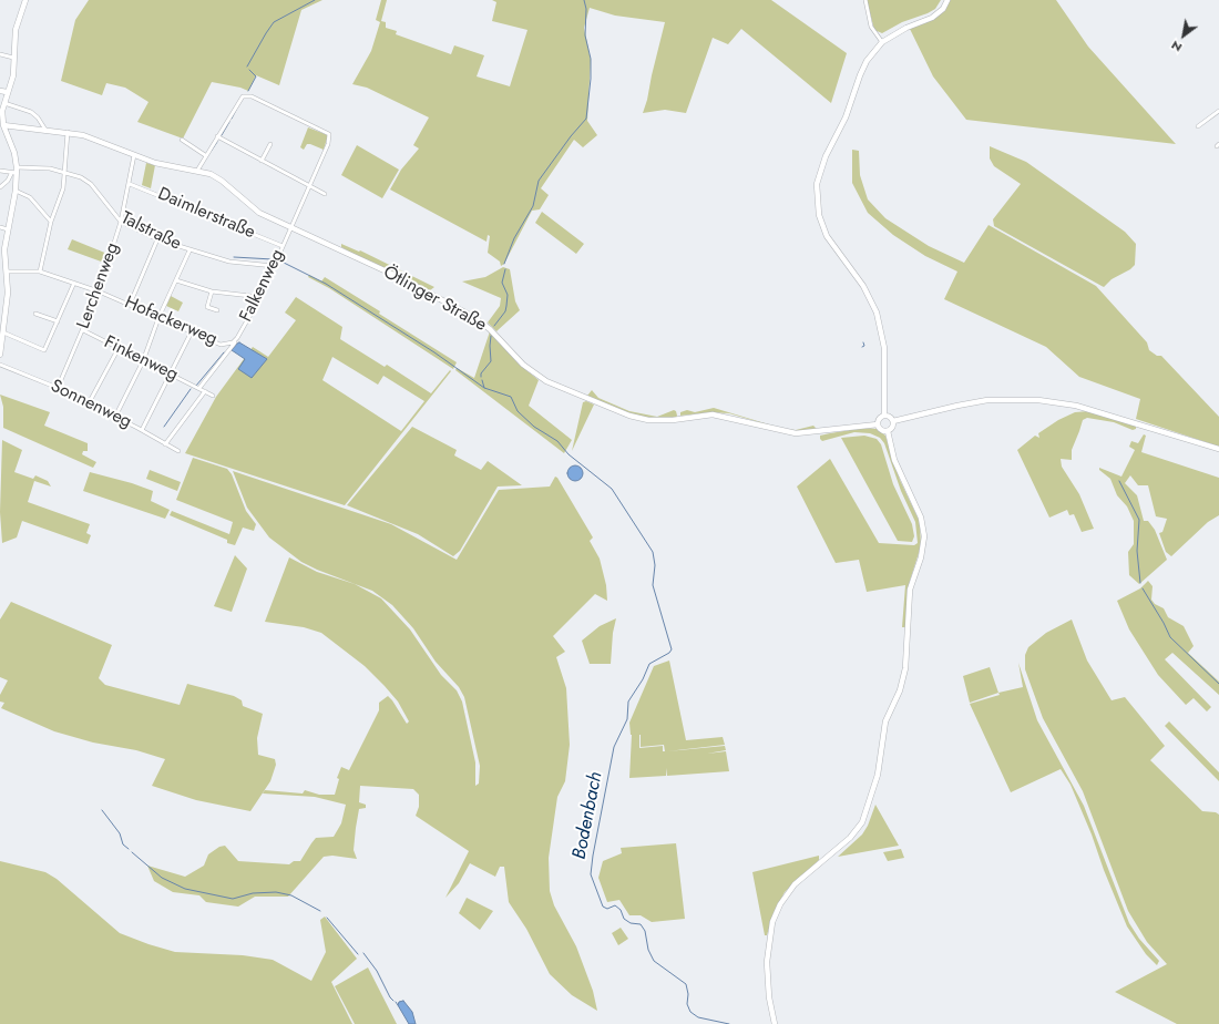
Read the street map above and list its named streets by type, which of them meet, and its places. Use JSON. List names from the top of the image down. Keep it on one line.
{"streets":{"main road":["Ötlinger Straße"],"street":["Daimlerstraße","Talstraße","Lerchenweg","Falkenweg","Hofackerweg","Finkenweg","Sonnenweg"]},"crossings":[["Daimlerstraße","Lerchenweg"],["Daimlerstraße","Falkenweg"],["Talstraße","Lerchenweg"],["Talstraße","Falkenweg"],["Lerchenweg","Ötlinger Straße"],["Lerchenweg","Hofackerweg"],["Lerchenweg","Finkenweg"],["Lerchenweg","Sonnenweg"],["Falkenweg","Ötlinger Straße"],["Falkenweg","Hofackerweg"]],"water":["Bodenbach"],"north":"bottom left"}
